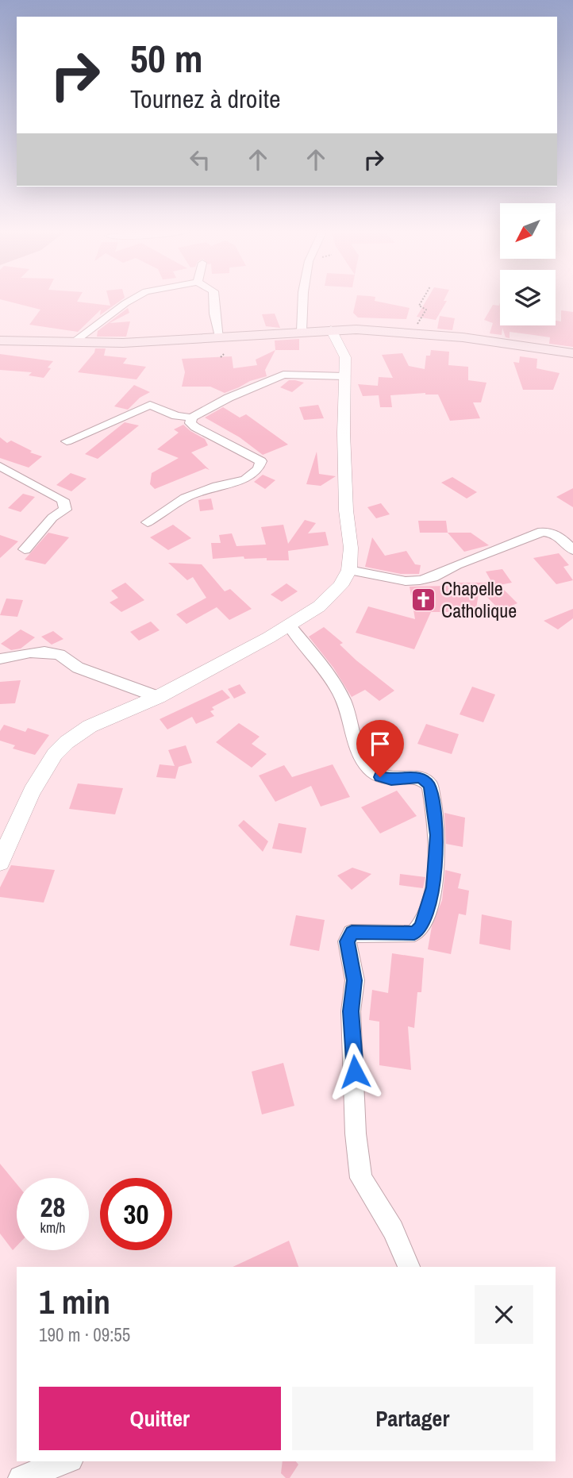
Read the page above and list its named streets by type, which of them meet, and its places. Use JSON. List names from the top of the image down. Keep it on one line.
{"places":{"church":["Chapelle Catholique"]},"north":"bottom left","page":{"turn":["50 m","Tournez à droite"],"speed":"28 km/h","limit":"30","heading":["1 min","190 m · 09:55"],"buttons":["Quitter","Partager"]}}
